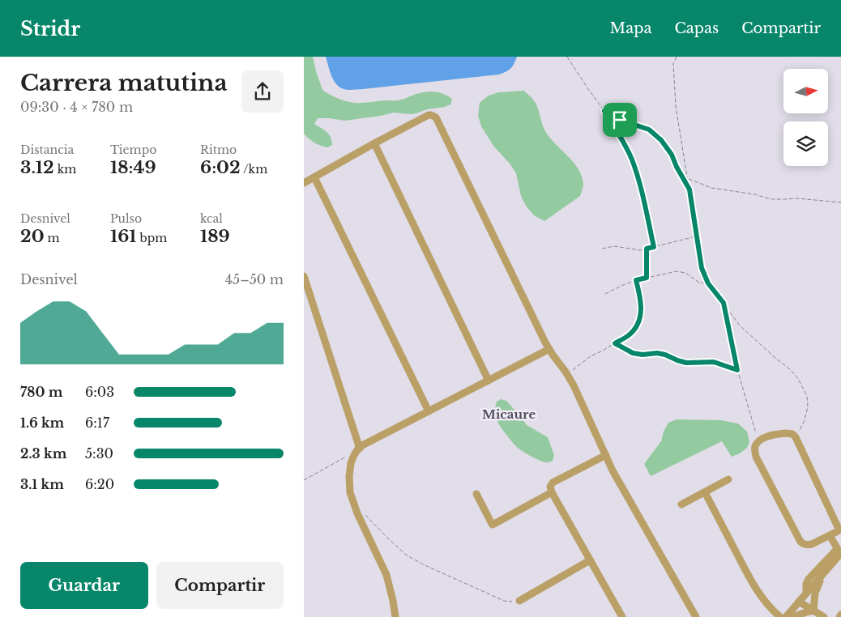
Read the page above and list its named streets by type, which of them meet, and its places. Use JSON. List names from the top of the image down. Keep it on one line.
{"districts":["Micaure"],"north":"right","page":{"header":"Stridr","nav":["Mapa","Capas","Compartir"],"heading":["Carrera matutina","09:30 · 4 × 780 m"],"stats":[["Distancia","3.12 km"],["Tiempo","18:49"],["Ritmo","6:02 /km"],["Desnivel","20 m"],["Pulso","161 bpm"],["kcal","189"]],"chart":["Desnivel","45–50 m"],"list":[{"name":"780 m","note":"6:03"},{"name":"1.6 km","note":"6:17"},{"name":"2.3 km","note":"5:30"},{"name":"3.1 km","note":"6:20"}],"buttons":["Guardar","Compartir"]}}
